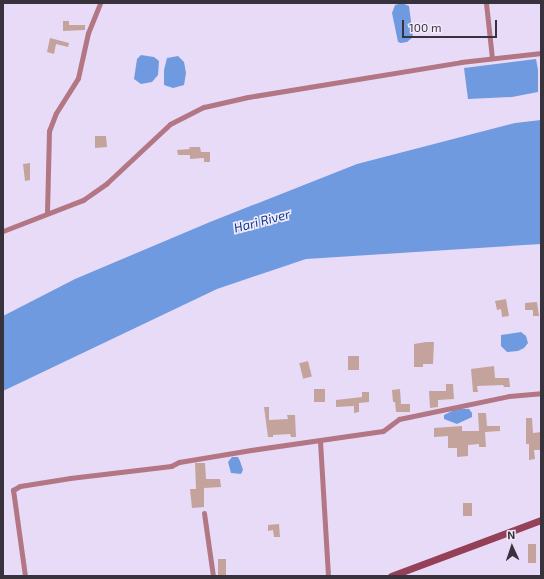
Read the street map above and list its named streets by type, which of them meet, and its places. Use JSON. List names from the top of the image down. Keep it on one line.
{"water":["Hari River"],"scale_bar":"100 m","north":"top"}
